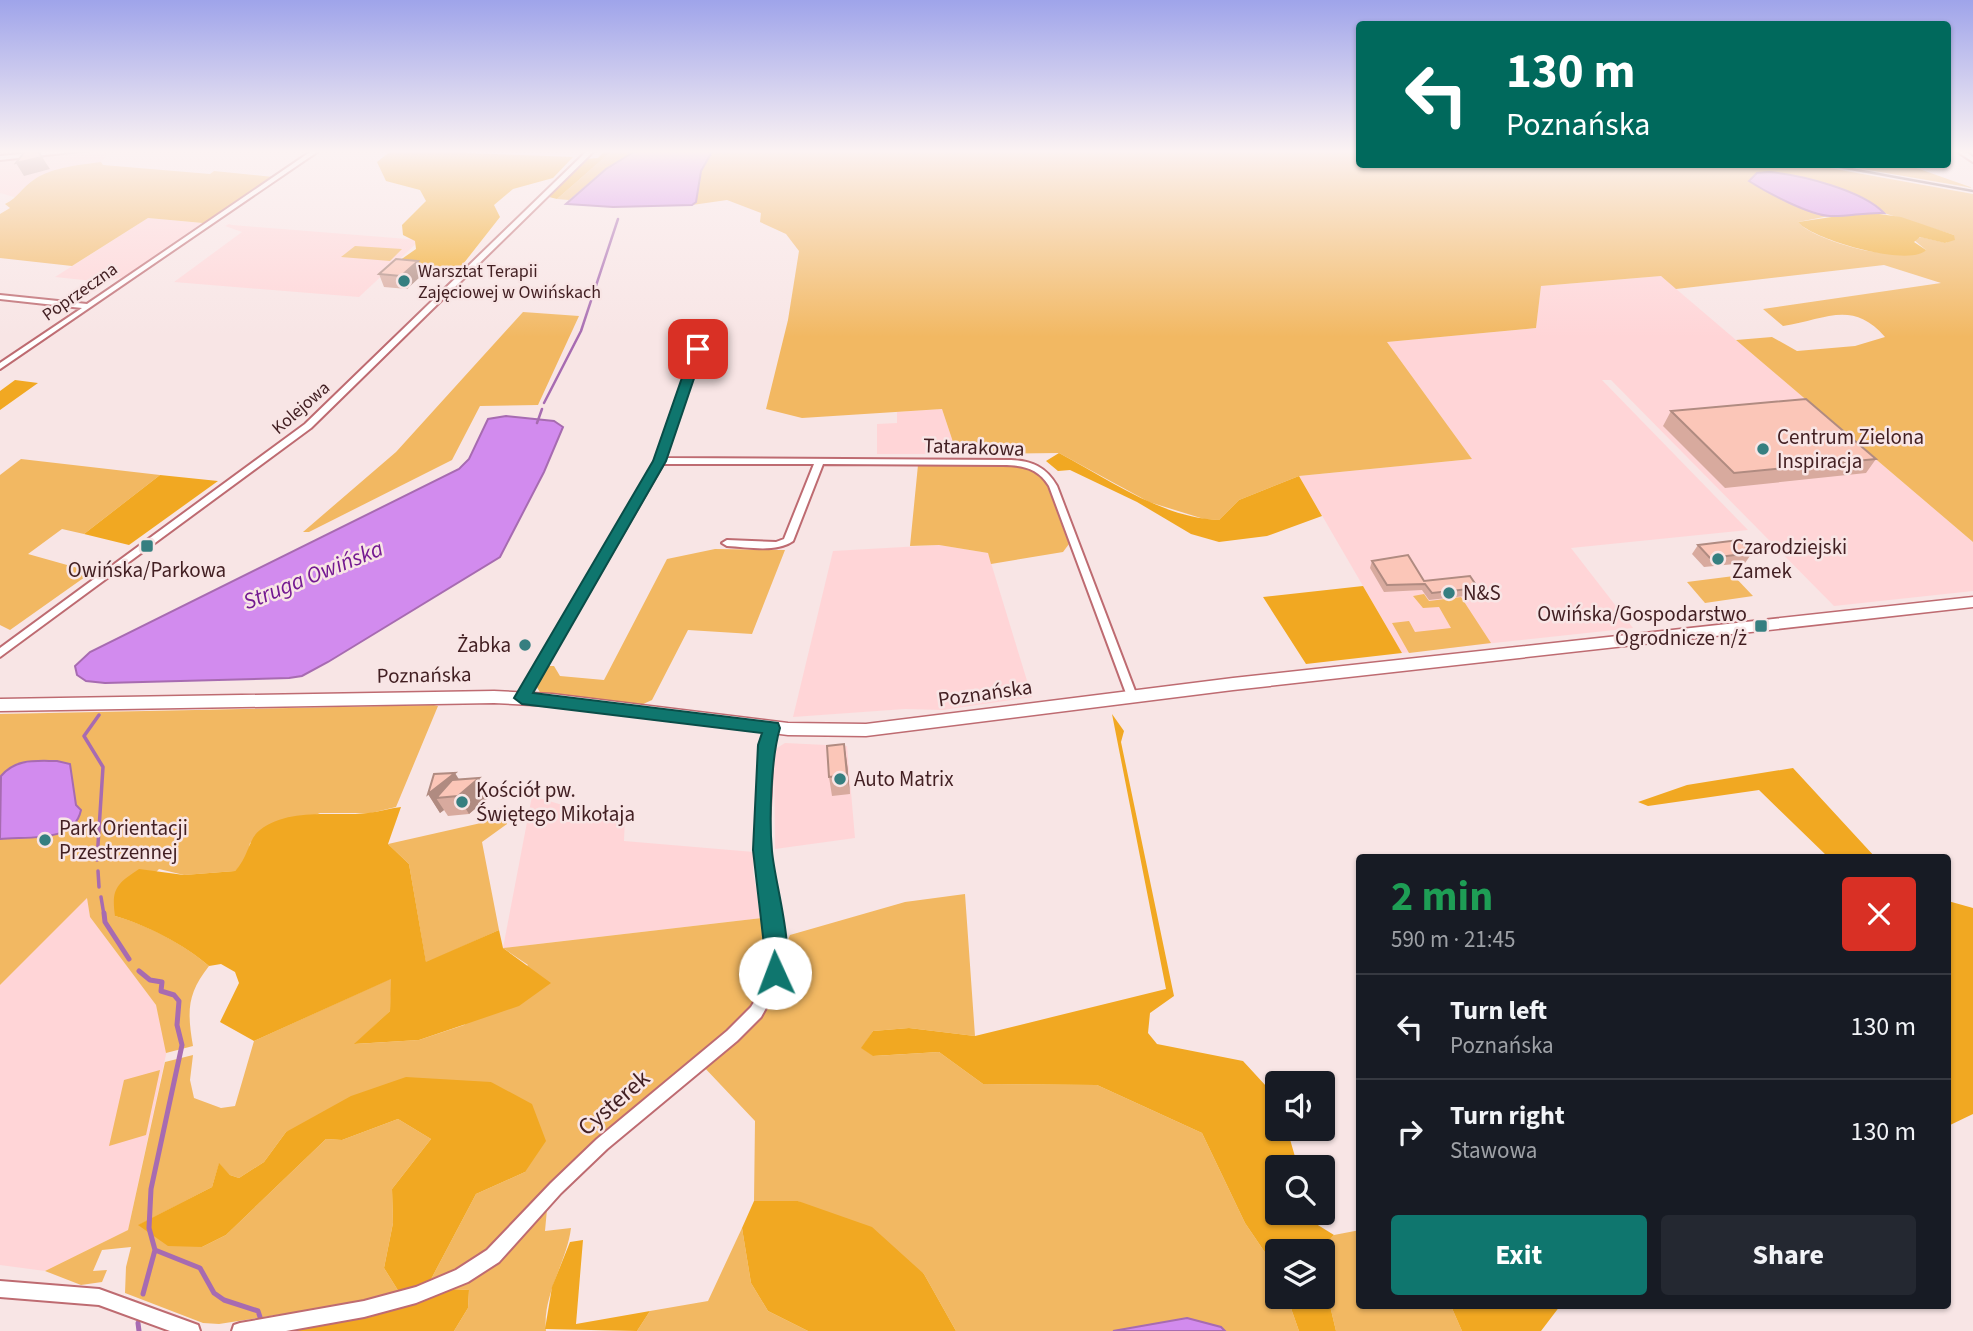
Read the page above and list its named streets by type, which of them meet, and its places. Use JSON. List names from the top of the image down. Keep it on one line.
{"streets":{"main road":["Poznańska"],"street":["Poprzeczna","Kolejowa","Tatarakowa","Cysterek"]},"crossings":[["Tatarakowa","Poznańska"],["Poznańska","Cysterek"]],"water":["Struga Owińska"],"places":{"other":["Warsztat Terapii Zajęciowej w Owińskach","Centrum Zielona Inspiracja","Czarodziejski Zamek","N&S","Żabka","Auto Matrix","Kościół pw. Świętego Mikołaja","Park Orientacji Przestrzennej"],"transit":["Owińska/Parkowa","Owińska/Gospodarstwo Ogrodnicze n/ż"]},"page":{"turn":["130 m","Poznańska"],"heading":["2 min","590 m · 21:45"],"list":[{"name":"Turn left","note":"Poznańska","value":"130 m"},{"name":"Turn right","note":"Stawowa","value":"130 m"}],"buttons":["Exit","Share"]}}
